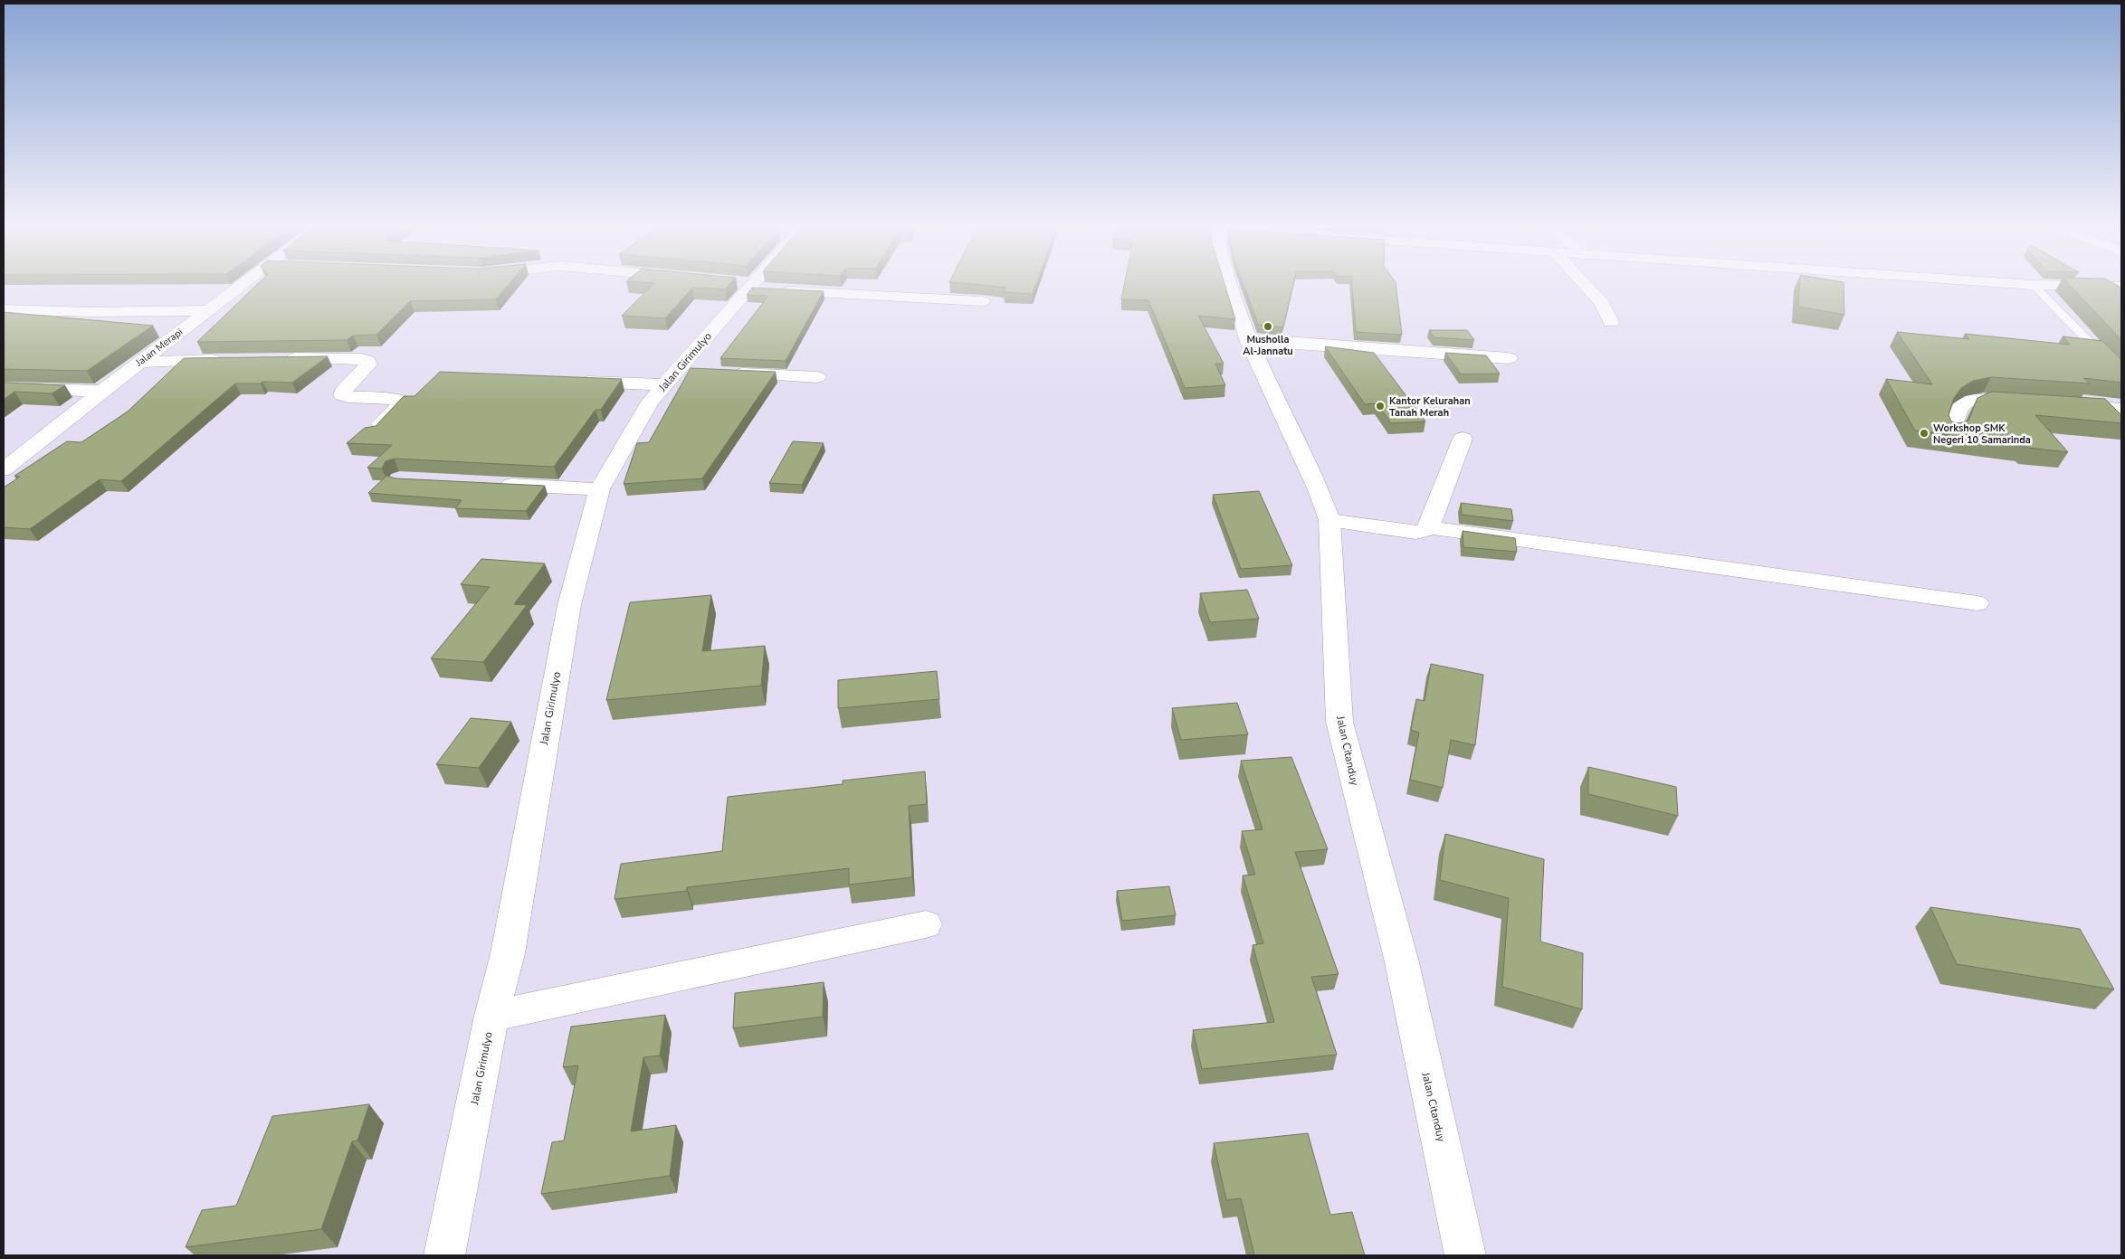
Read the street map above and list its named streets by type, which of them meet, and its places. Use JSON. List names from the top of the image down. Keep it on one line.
{"streets":{"main road":["Jalan Merapi","Jalan Girimulyo","Jalan Citanduy"]},"places":["Musholla Al-Jannatu","Kantor Kelurahan Tanah Merah","Workshop SMK Negeri 10 Samarinda"]}
